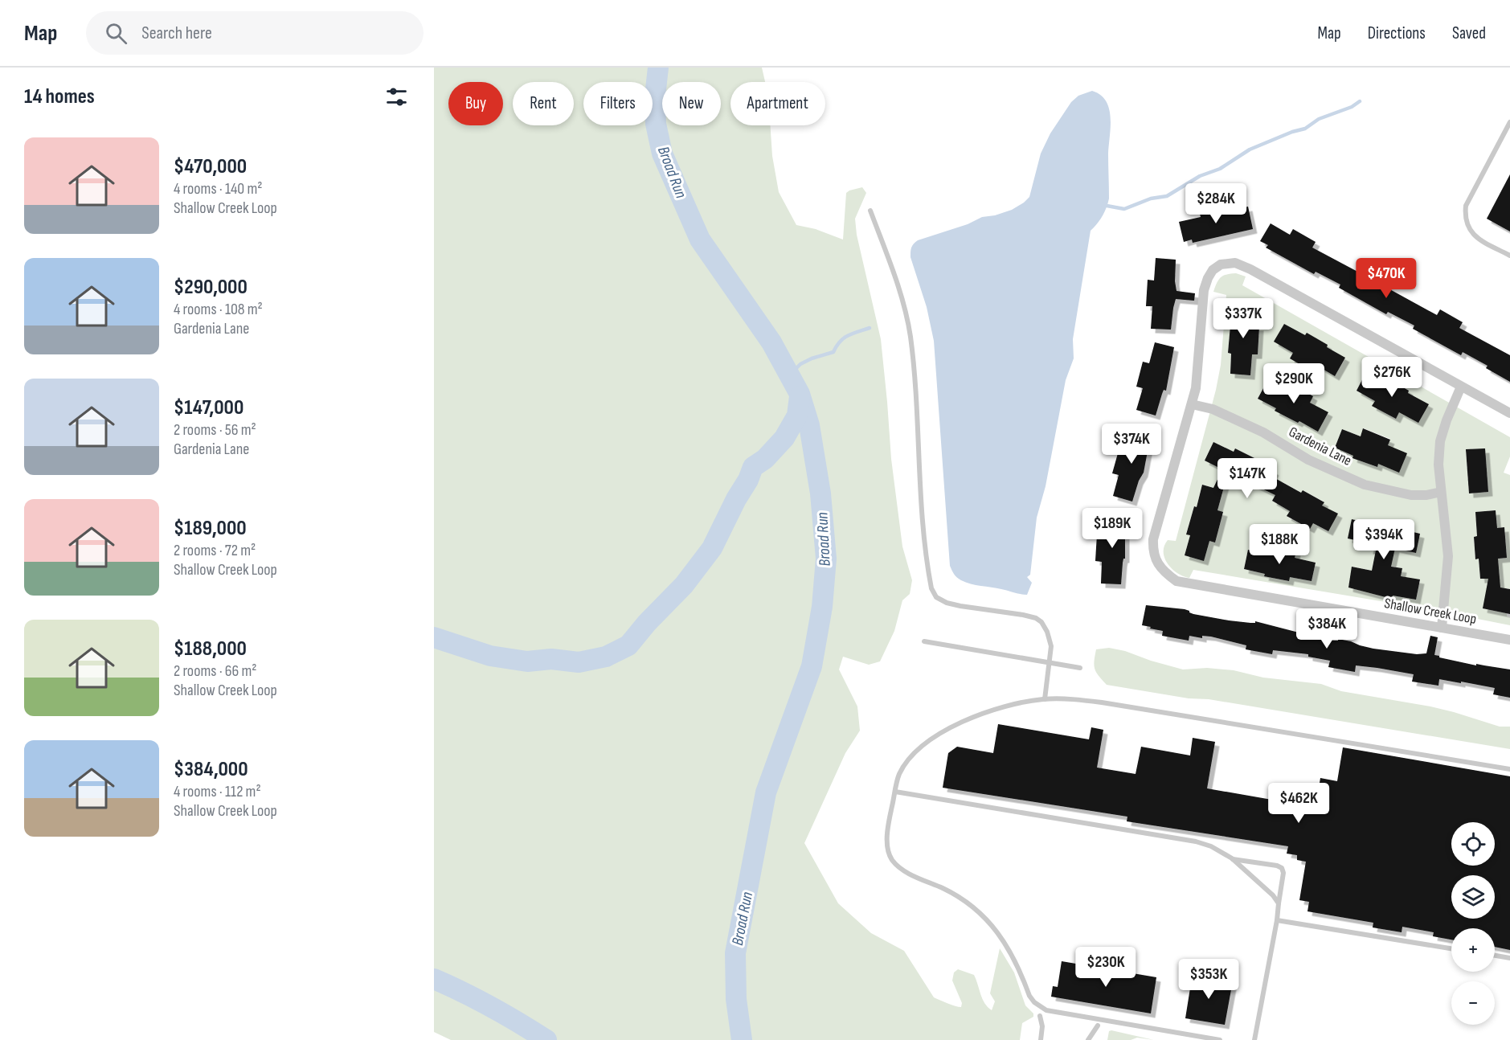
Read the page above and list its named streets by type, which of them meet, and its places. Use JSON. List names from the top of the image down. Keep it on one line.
{"streets":{"street":["Gardenia Lane","Shallow Creek Loop"]},"crossings":[["Gardenia Lane","Shallow Creek Loop"]],"water":["Broad Run"],"page":{"header":"Map","search":"Search here","nav":["Map","Directions","Saved"],"heading":"14 homes","chip":["Buy","Rent","Filters","New","Apartment"],"list":[{"name":"$470,000","note":"4 rooms · 140 m² · Shallow Creek Loop"},{"name":"$290,000","note":"4 rooms · 108 m² · Gardenia Lane"},{"name":"$147,000","note":"2 rooms · 56 m² · Gardenia Lane"},{"name":"$189,000","note":"2 rooms · 72 m² · Shallow Creek Loop"},{"name":"$188,000","note":"2 rooms · 66 m² · Shallow Creek Loop"},{"name":"$384,000","note":"4 rooms · 112 m² · Shallow Creek Loop"}],"price":["$284K","$470K","$337K","$276K","$290K","$374K","$147K","$189K","$394K","$188K","$384K","$462K","$230K","$353K"],"map_buttons":["+","−"]}}
